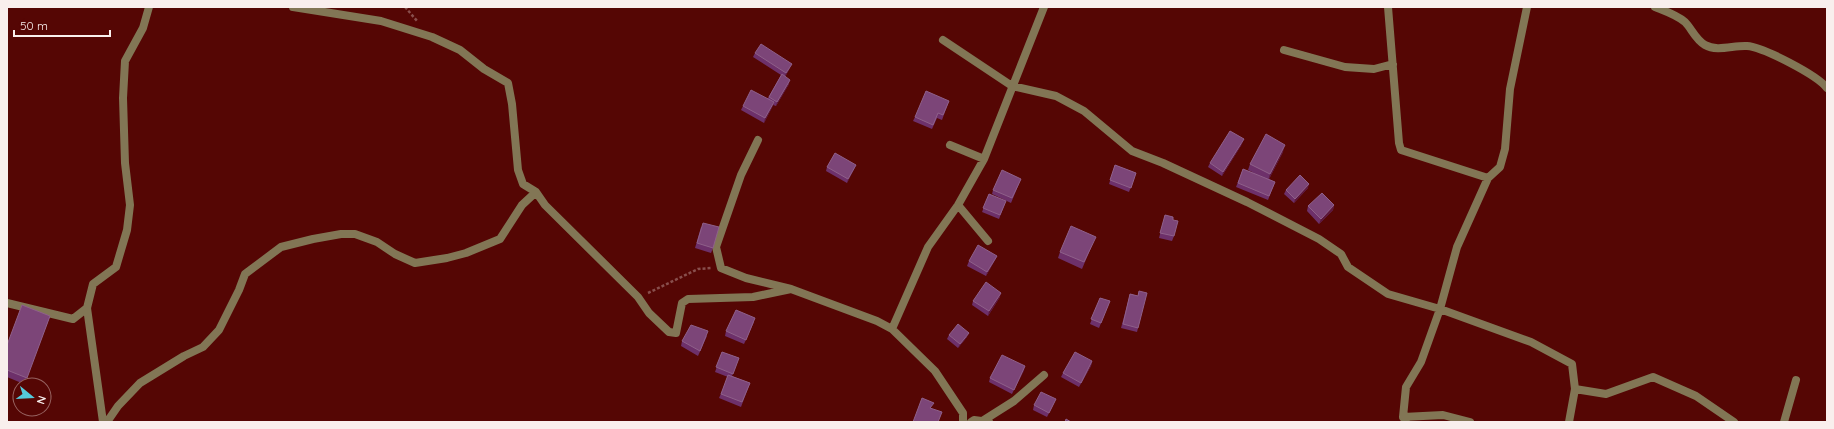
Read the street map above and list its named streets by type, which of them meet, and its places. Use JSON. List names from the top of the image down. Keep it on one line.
{"scale_bar":"50 m","north":"right"}
